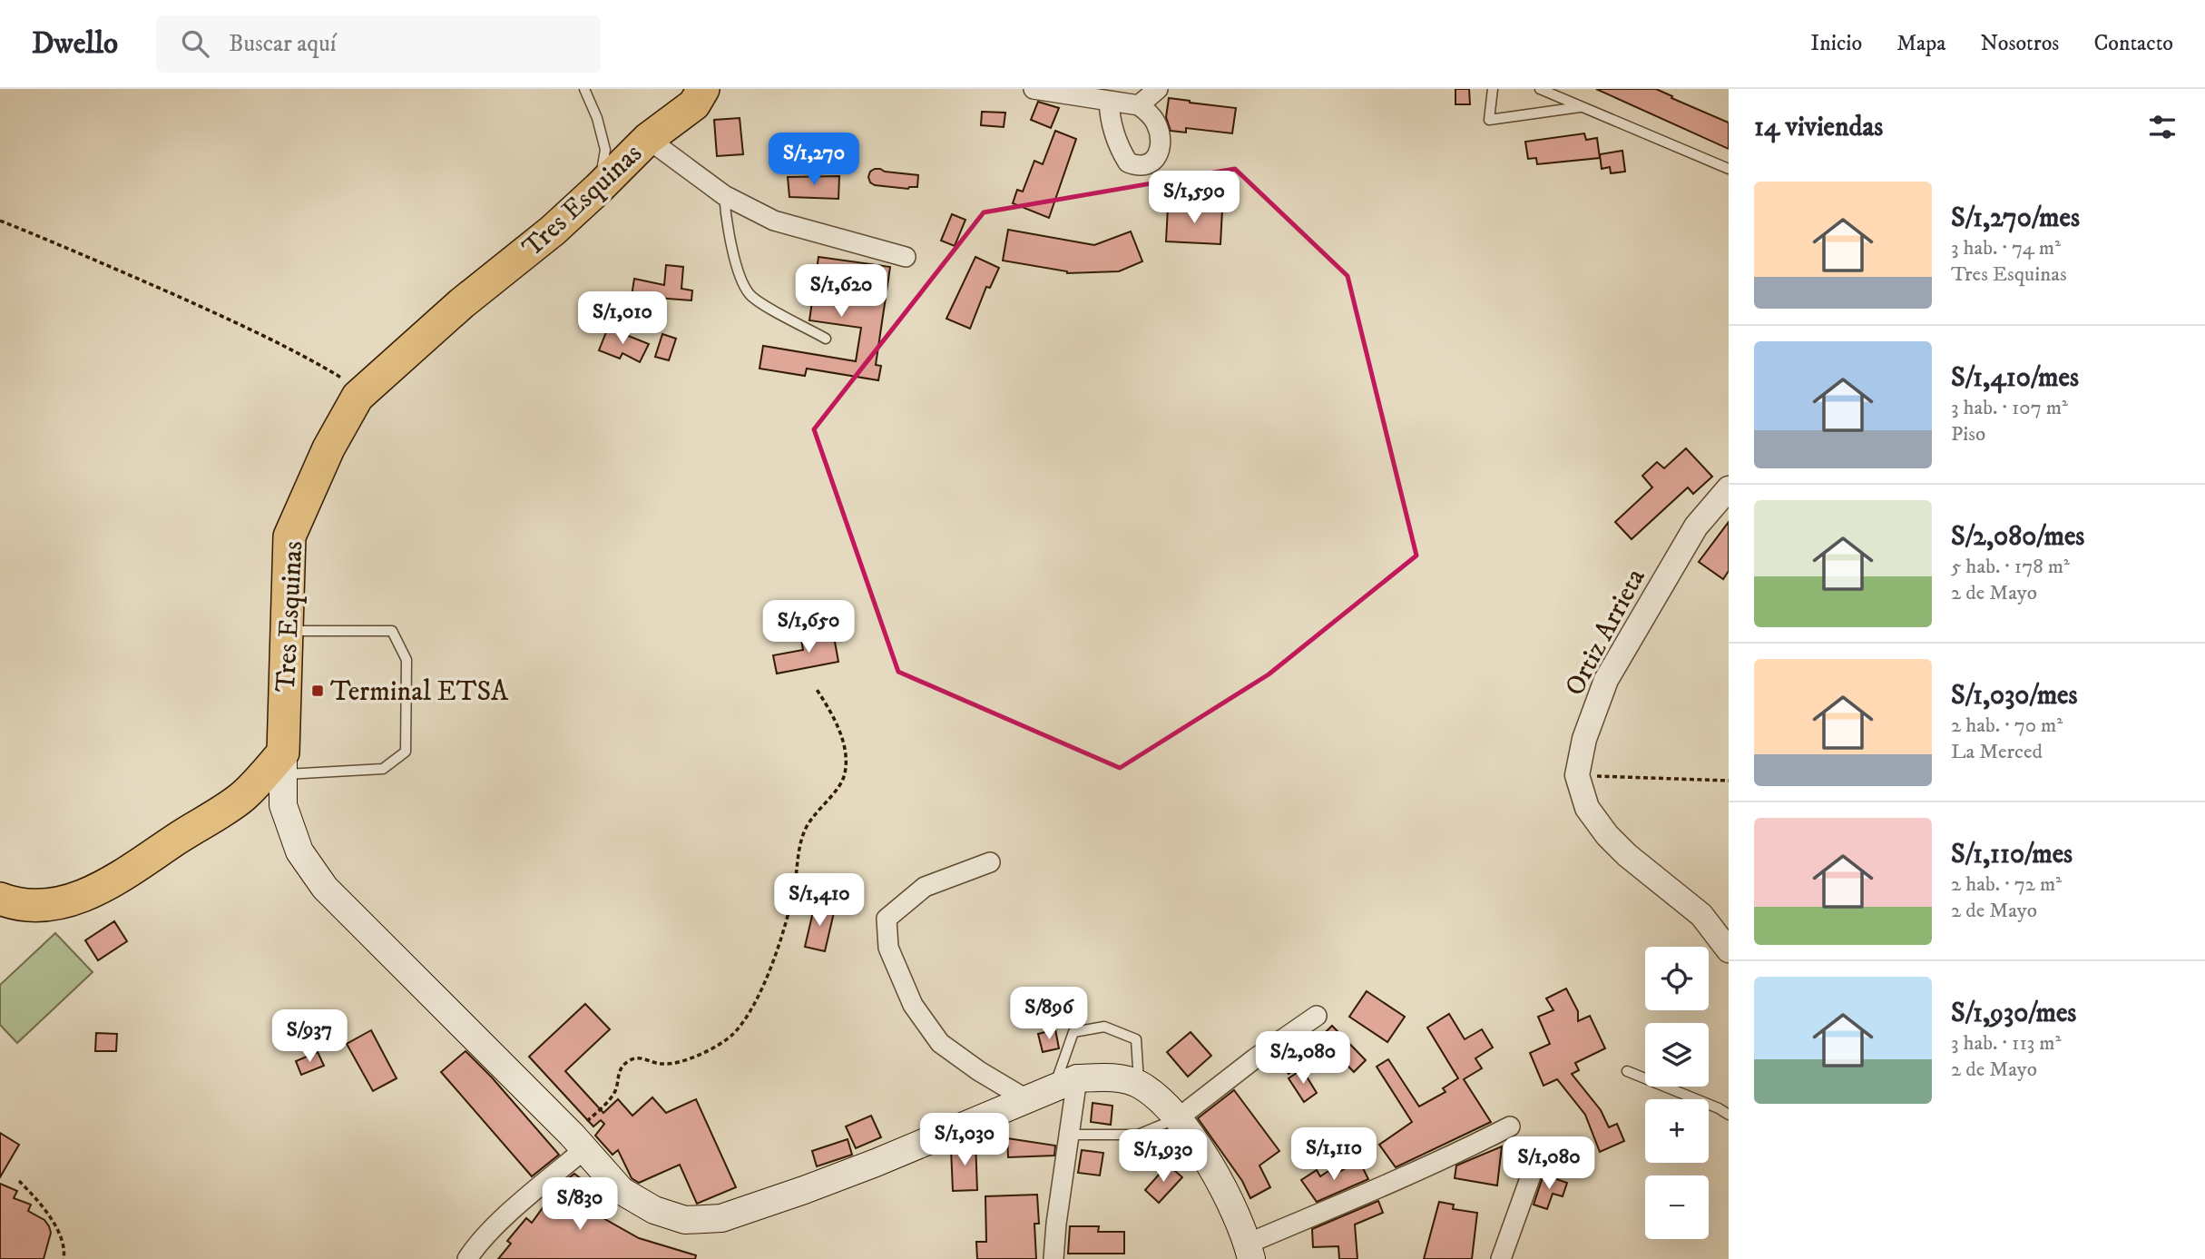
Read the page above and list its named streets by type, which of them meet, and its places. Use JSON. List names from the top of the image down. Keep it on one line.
{"streets":{"highway":["Tres Esquinas"],"street":["Ortiz Arrieta"]},"places":{"transit":["Terminal ETSA"]},"page":{"header":"Dwello","search":"Buscar aquí","nav":["Inicio","Mapa","Nosotros","Contacto"],"heading":"14 viviendas","price":["S/1,270","S/1,590","S/1,620","S/1,010","S/1,650","S/1,410","S/896","S/937","S/2,080","S/1,030","S/1,110","S/1,930","S/1,080","S/830"],"list":[{"name":"S/1,270/mes","note":"3 hab. · 74 m² · Tres Esquinas"},{"name":"S/1,410/mes","note":"3 hab. · 107 m² · Piso"},{"name":"S/2,080/mes","note":"5 hab. · 178 m² · 2 de Mayo"},{"name":"S/1,030/mes","note":"2 hab. · 70 m² · La Merced"},{"name":"S/1,110/mes","note":"2 hab. · 72 m² · 2 de Mayo"},{"name":"S/1,930/mes","note":"3 hab. · 113 m² · 2 de Mayo"}],"map_buttons":["+","−"]}}
